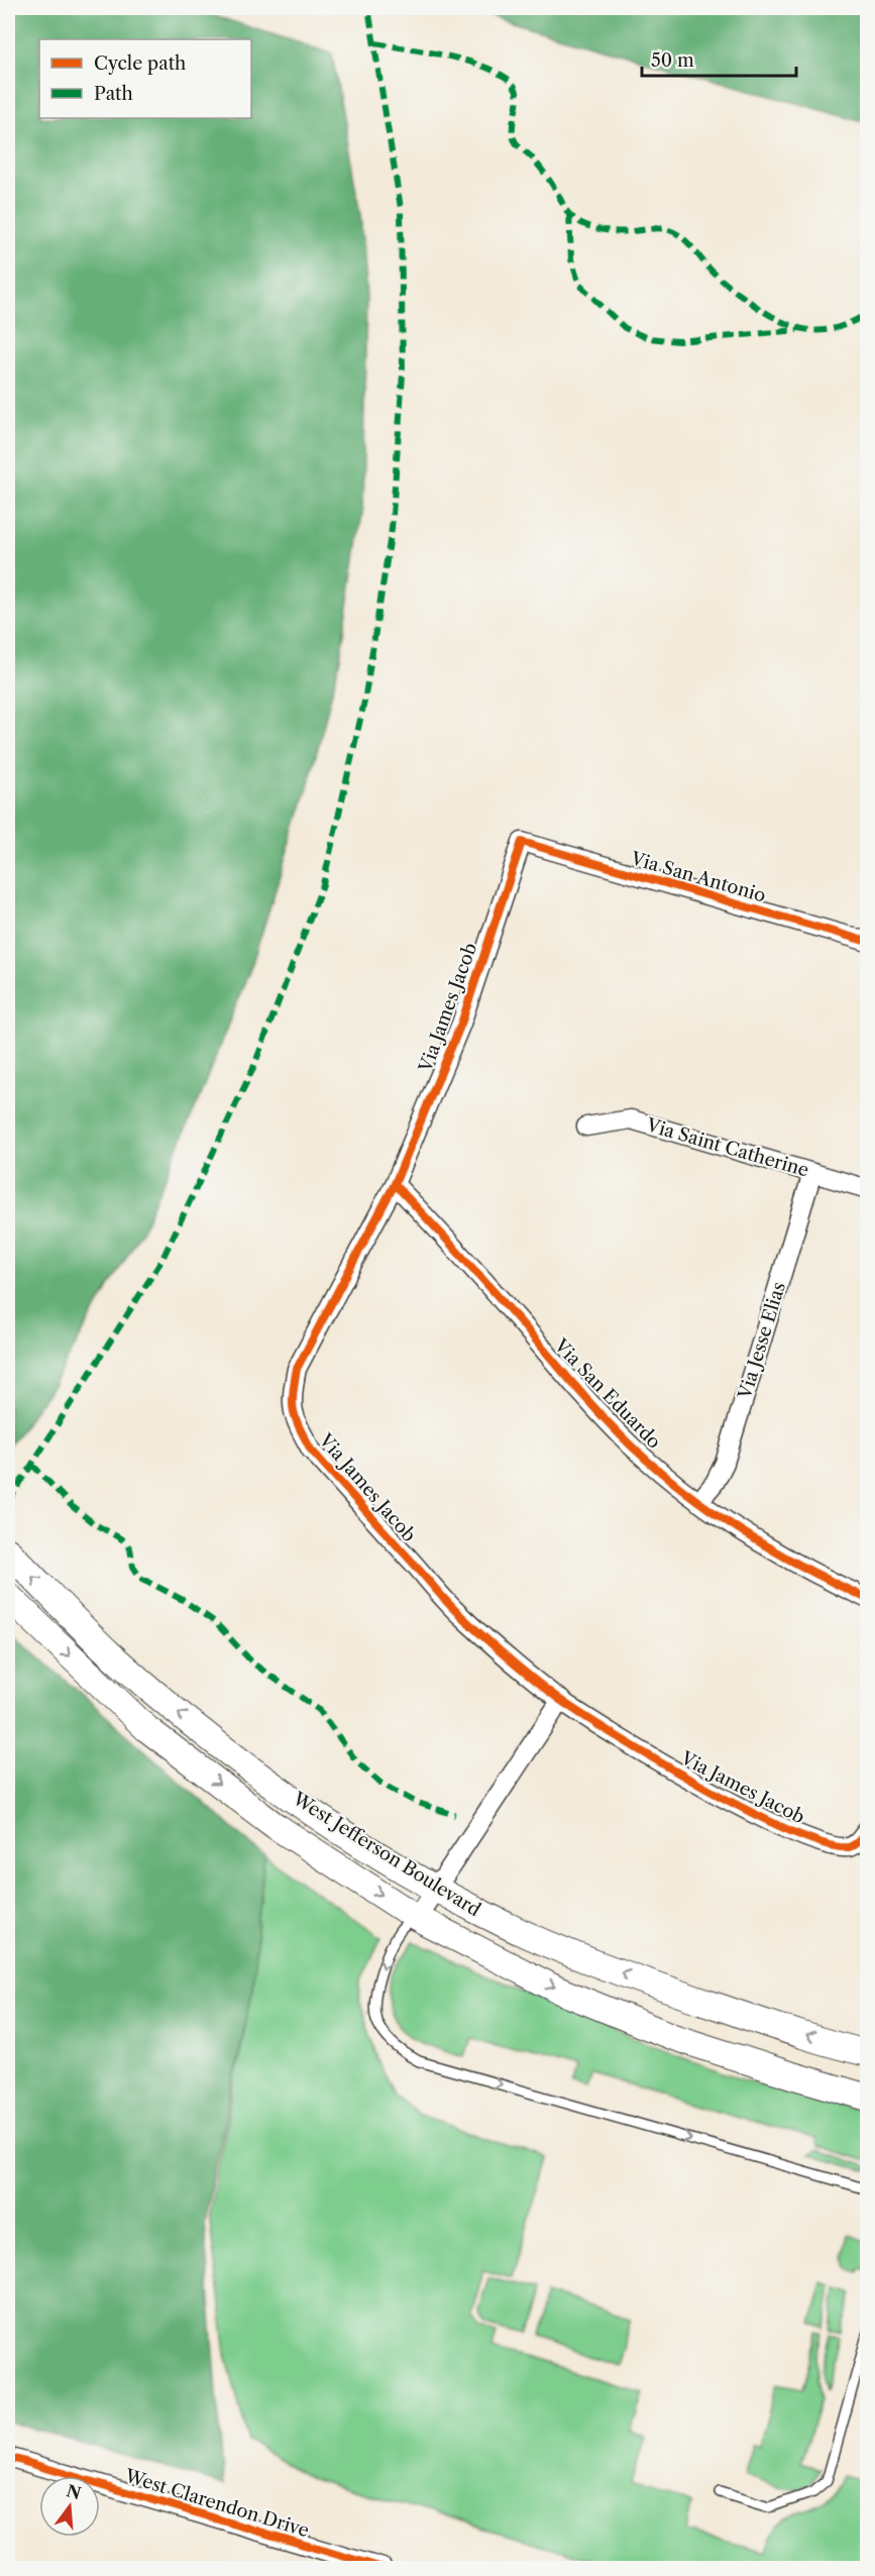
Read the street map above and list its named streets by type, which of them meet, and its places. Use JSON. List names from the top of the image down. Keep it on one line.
{"streets":{"main road":["West Jefferson Boulevard"],"street":["Via San Antonio","Via James Jacob","Via Saint Catherine","Via Jesse Elias","Via San Eduardo","West Clarendon Drive"]},"crossings":[["Via San Antonio","Via James Jacob"],["Via James Jacob","Via San Eduardo"],["Via Saint Catherine","Via Jesse Elias"],["Via Jesse Elias","Via San Eduardo"]],"legend":["Cycle path","Path"],"scale_bar":"50 m","north":"top"}
